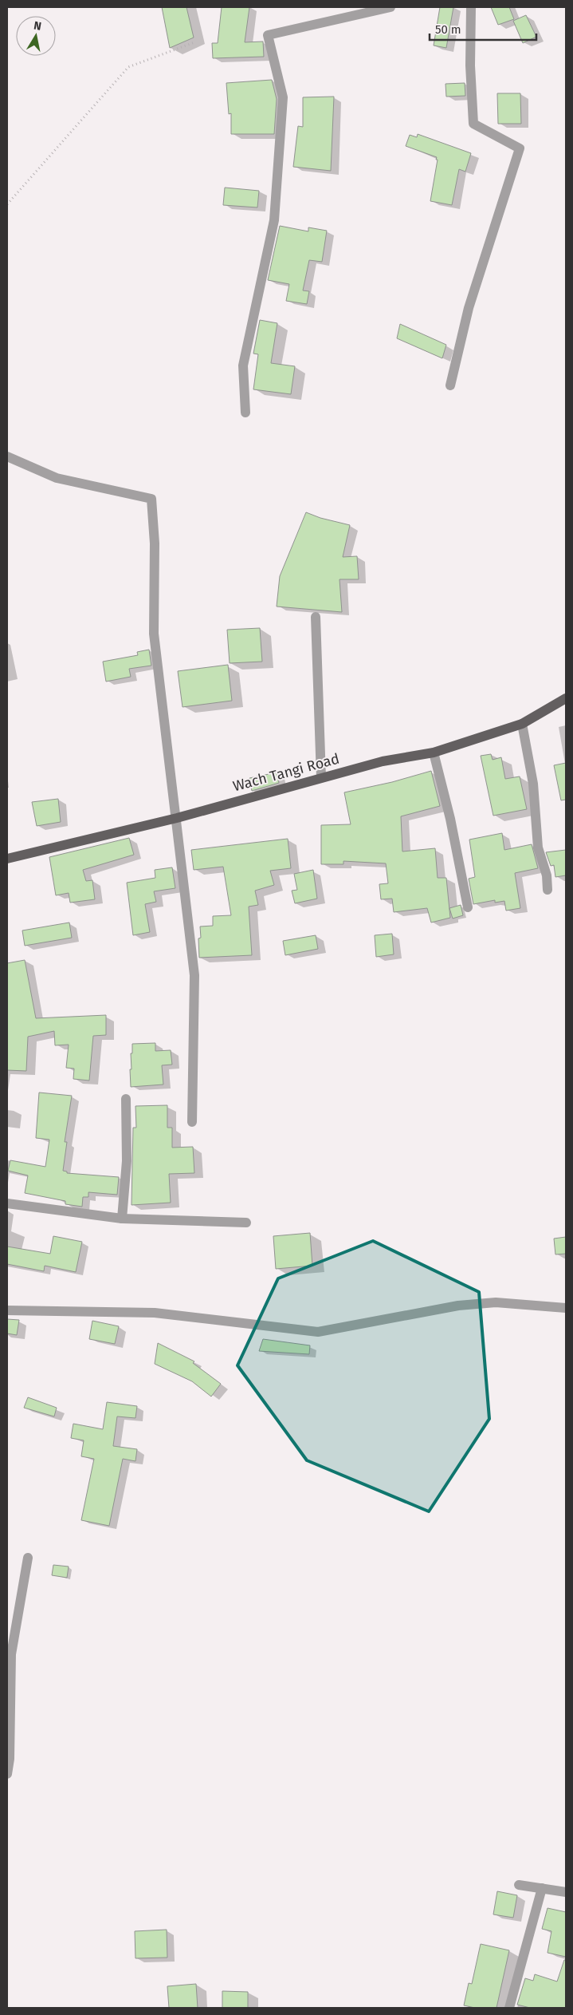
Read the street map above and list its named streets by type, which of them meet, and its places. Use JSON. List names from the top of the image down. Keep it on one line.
{"streets":{"main road":["Wach Tangi Road"]},"scale_bar":"50 m","north":"top"}
